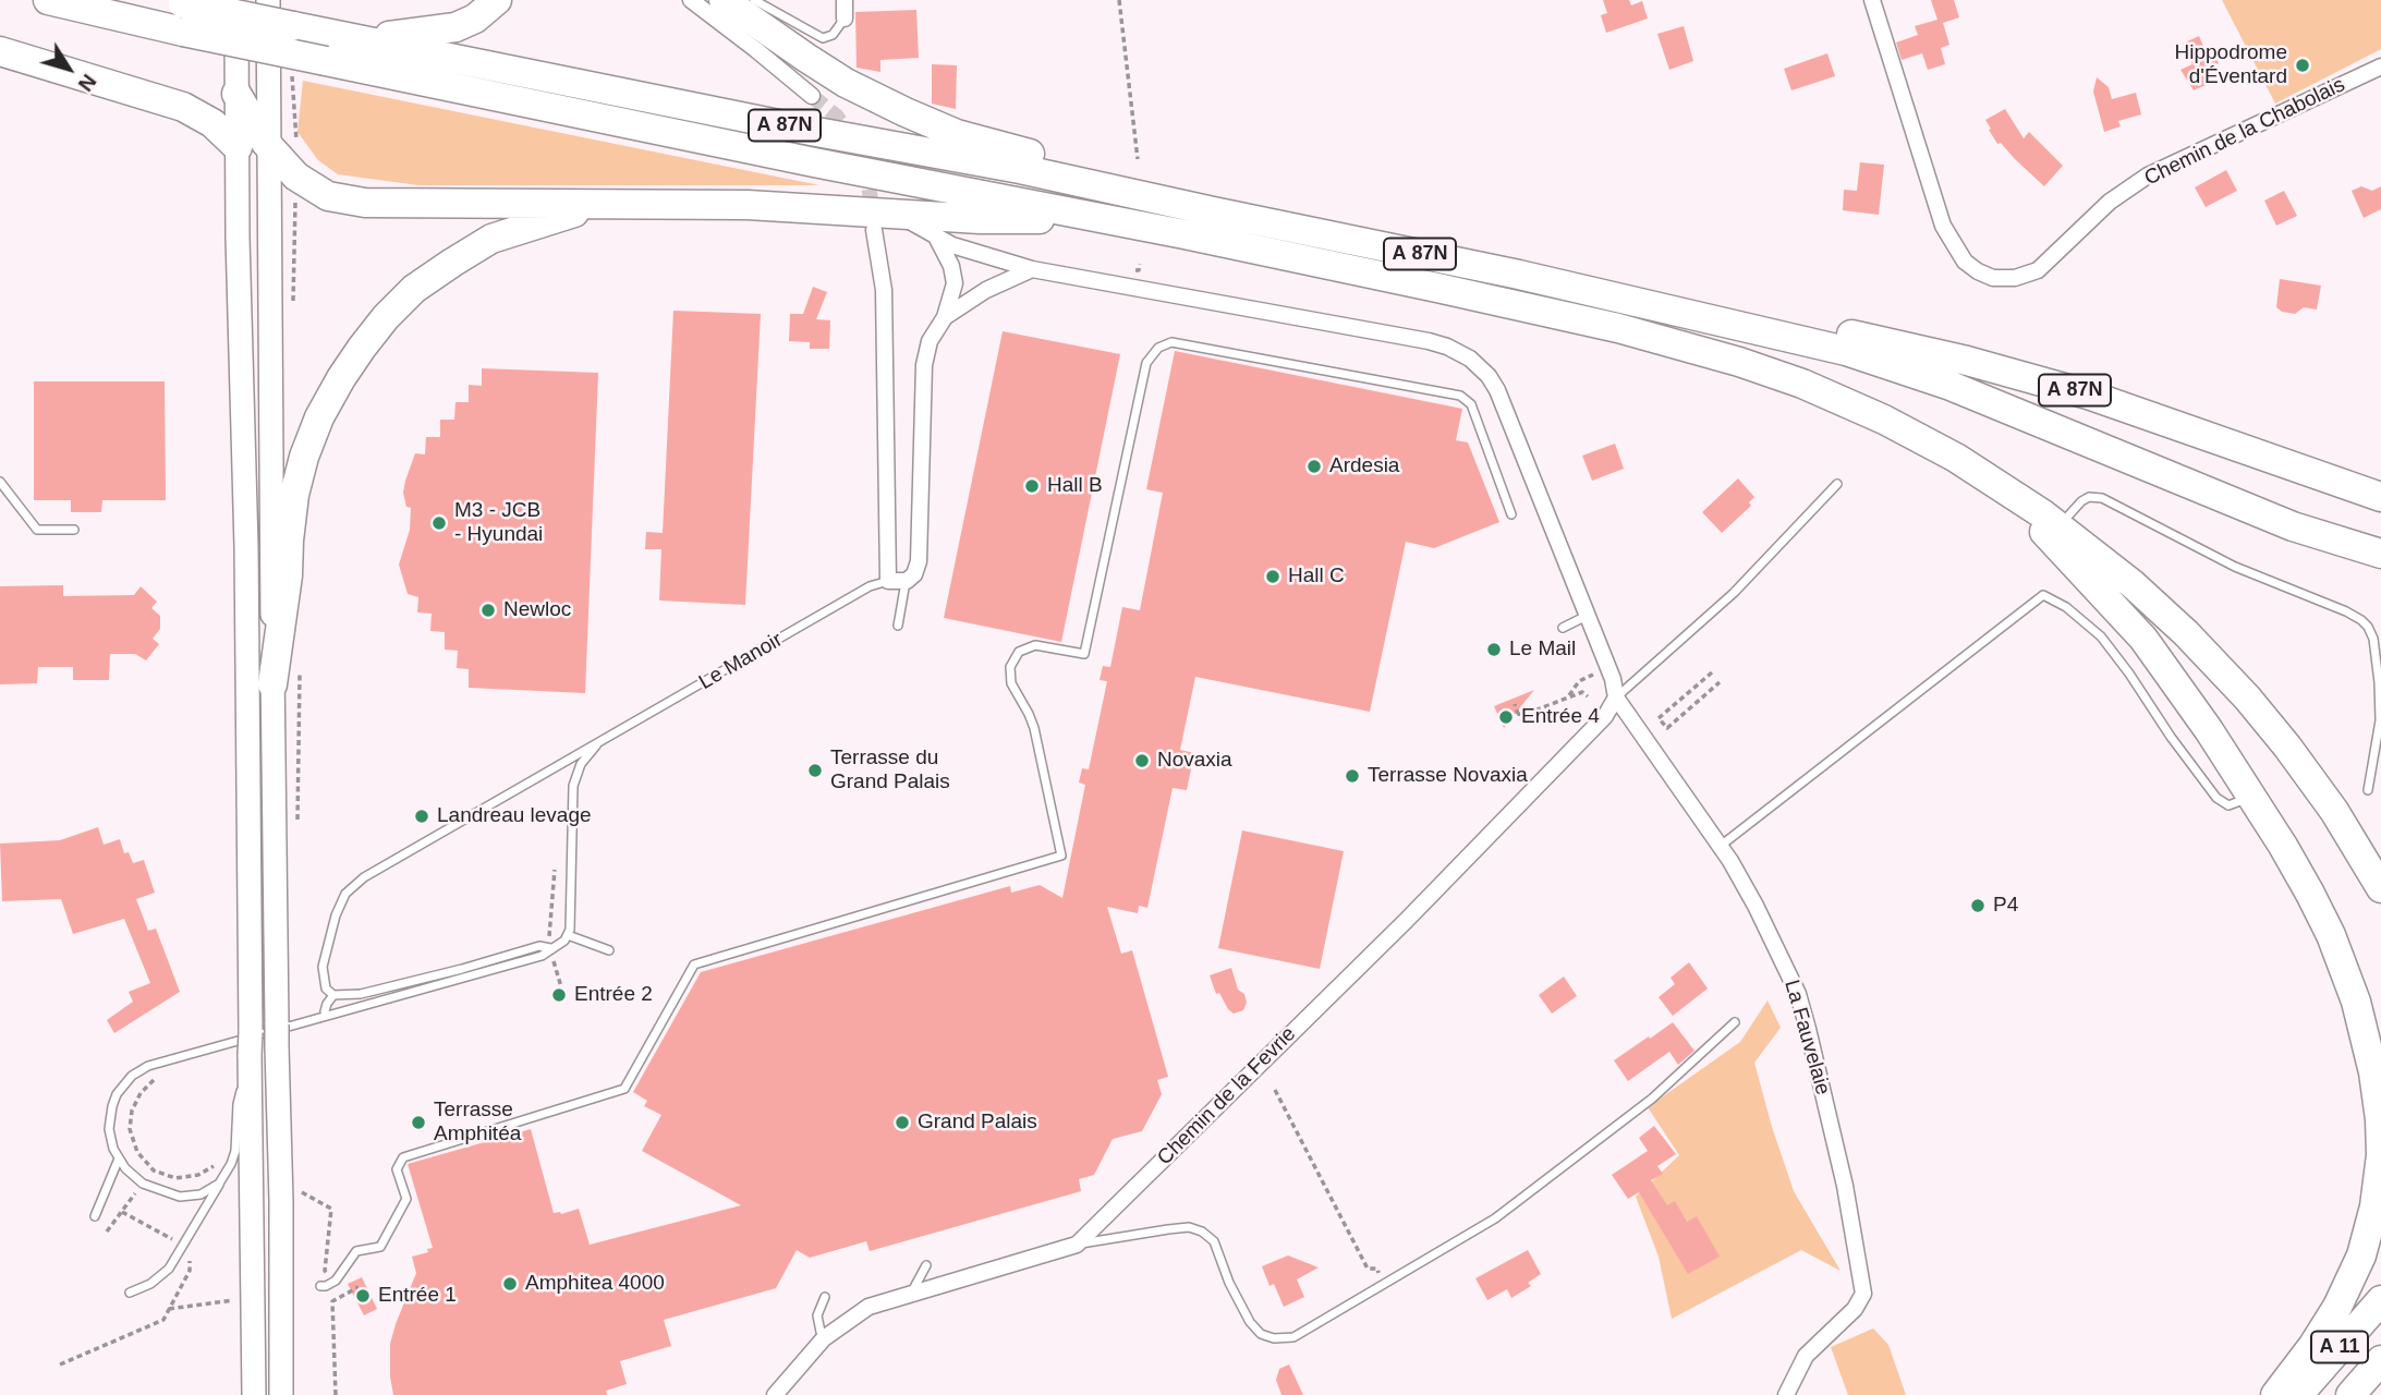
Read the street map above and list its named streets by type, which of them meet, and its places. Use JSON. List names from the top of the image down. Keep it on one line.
{"streets":{"highway":["A 87N","A 11"],"street":["Chemin de la Chabolais","La Fauvelaie","Chemin de la Fevrie"],"lane":["Le Manoir"]},"crossings":[["La Fauvelaie","Chemin de la Fevrie"]],"places":["Hippodrome d'Éventard","Ardesia","Hall B","M3 - JCB - Hyundai","Hall C","Newloc","Le Mail","Entrée 4","Novaxia","Terrasse du Grand Palais","Terrasse Novaxia","Landreau levage","P4","Entrée 2","Terrasse Amphitéa","Grand Palais","Amphitea 4000","Entrée 1"],"north":"bottom right"}
